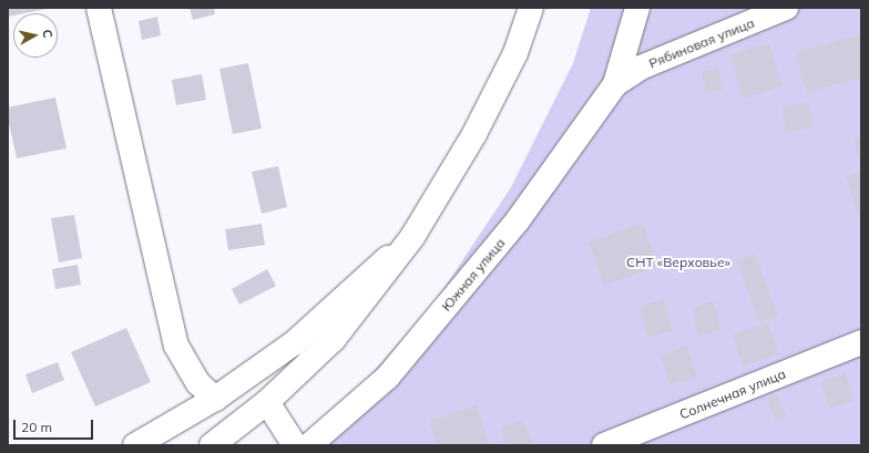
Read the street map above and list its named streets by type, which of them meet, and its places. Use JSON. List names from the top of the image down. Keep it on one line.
{"streets":{"street":["Рябиновая улица","Южная улица","Солнечная улица"]},"crossings":[["Рябиновая улица","Южная улица"]],"parks":["СНТ «Верховье»"],"scale_bar":"20 m","north":"right"}
